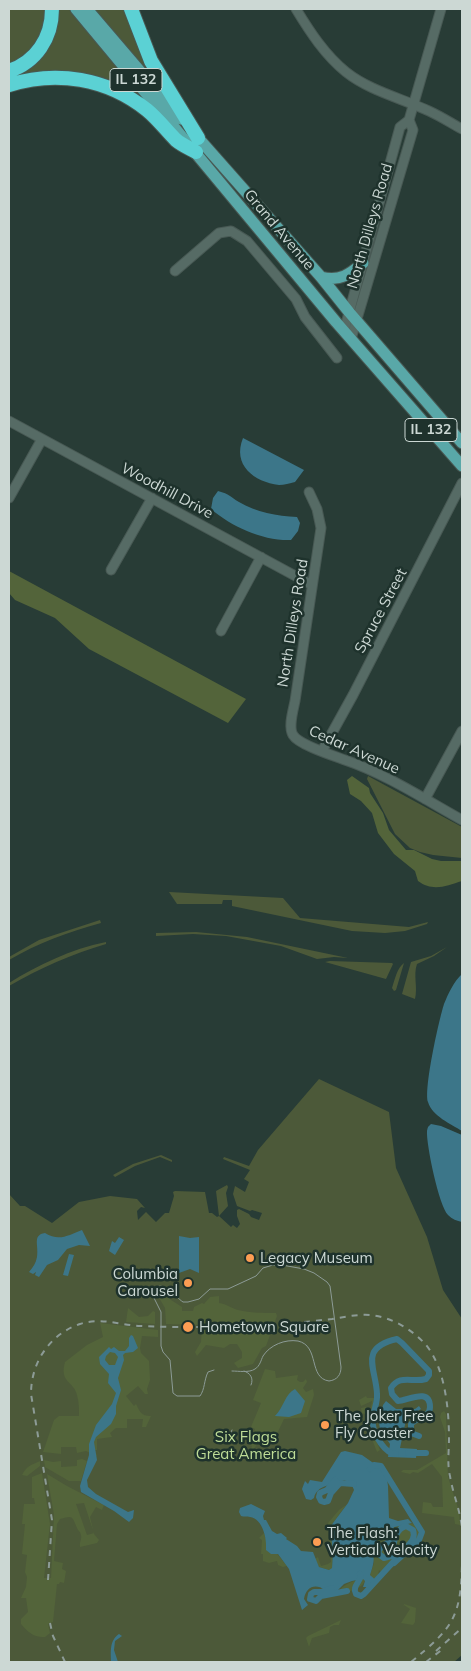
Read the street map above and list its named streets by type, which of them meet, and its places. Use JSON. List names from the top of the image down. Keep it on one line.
{"streets":{"main road":["IL 132","Grand Avenue"],"street":["North Dilleys Road","Woodhill Drive","Spruce Street","Cedar Avenue"]},"crossings":[["North Dilleys Road","Grand Avenue"],["North Dilleys Road","Woodhill Drive"],["North Dilleys Road","Cedar Avenue"],["Spruce Street","Cedar Avenue"]],"parks":["Six Flags Great America"],"places":["Legacy Museum","Columbia Carousel","Hometown Square","The Joker Free Fly Coaster","The Flash: Vertical Velocity"]}
